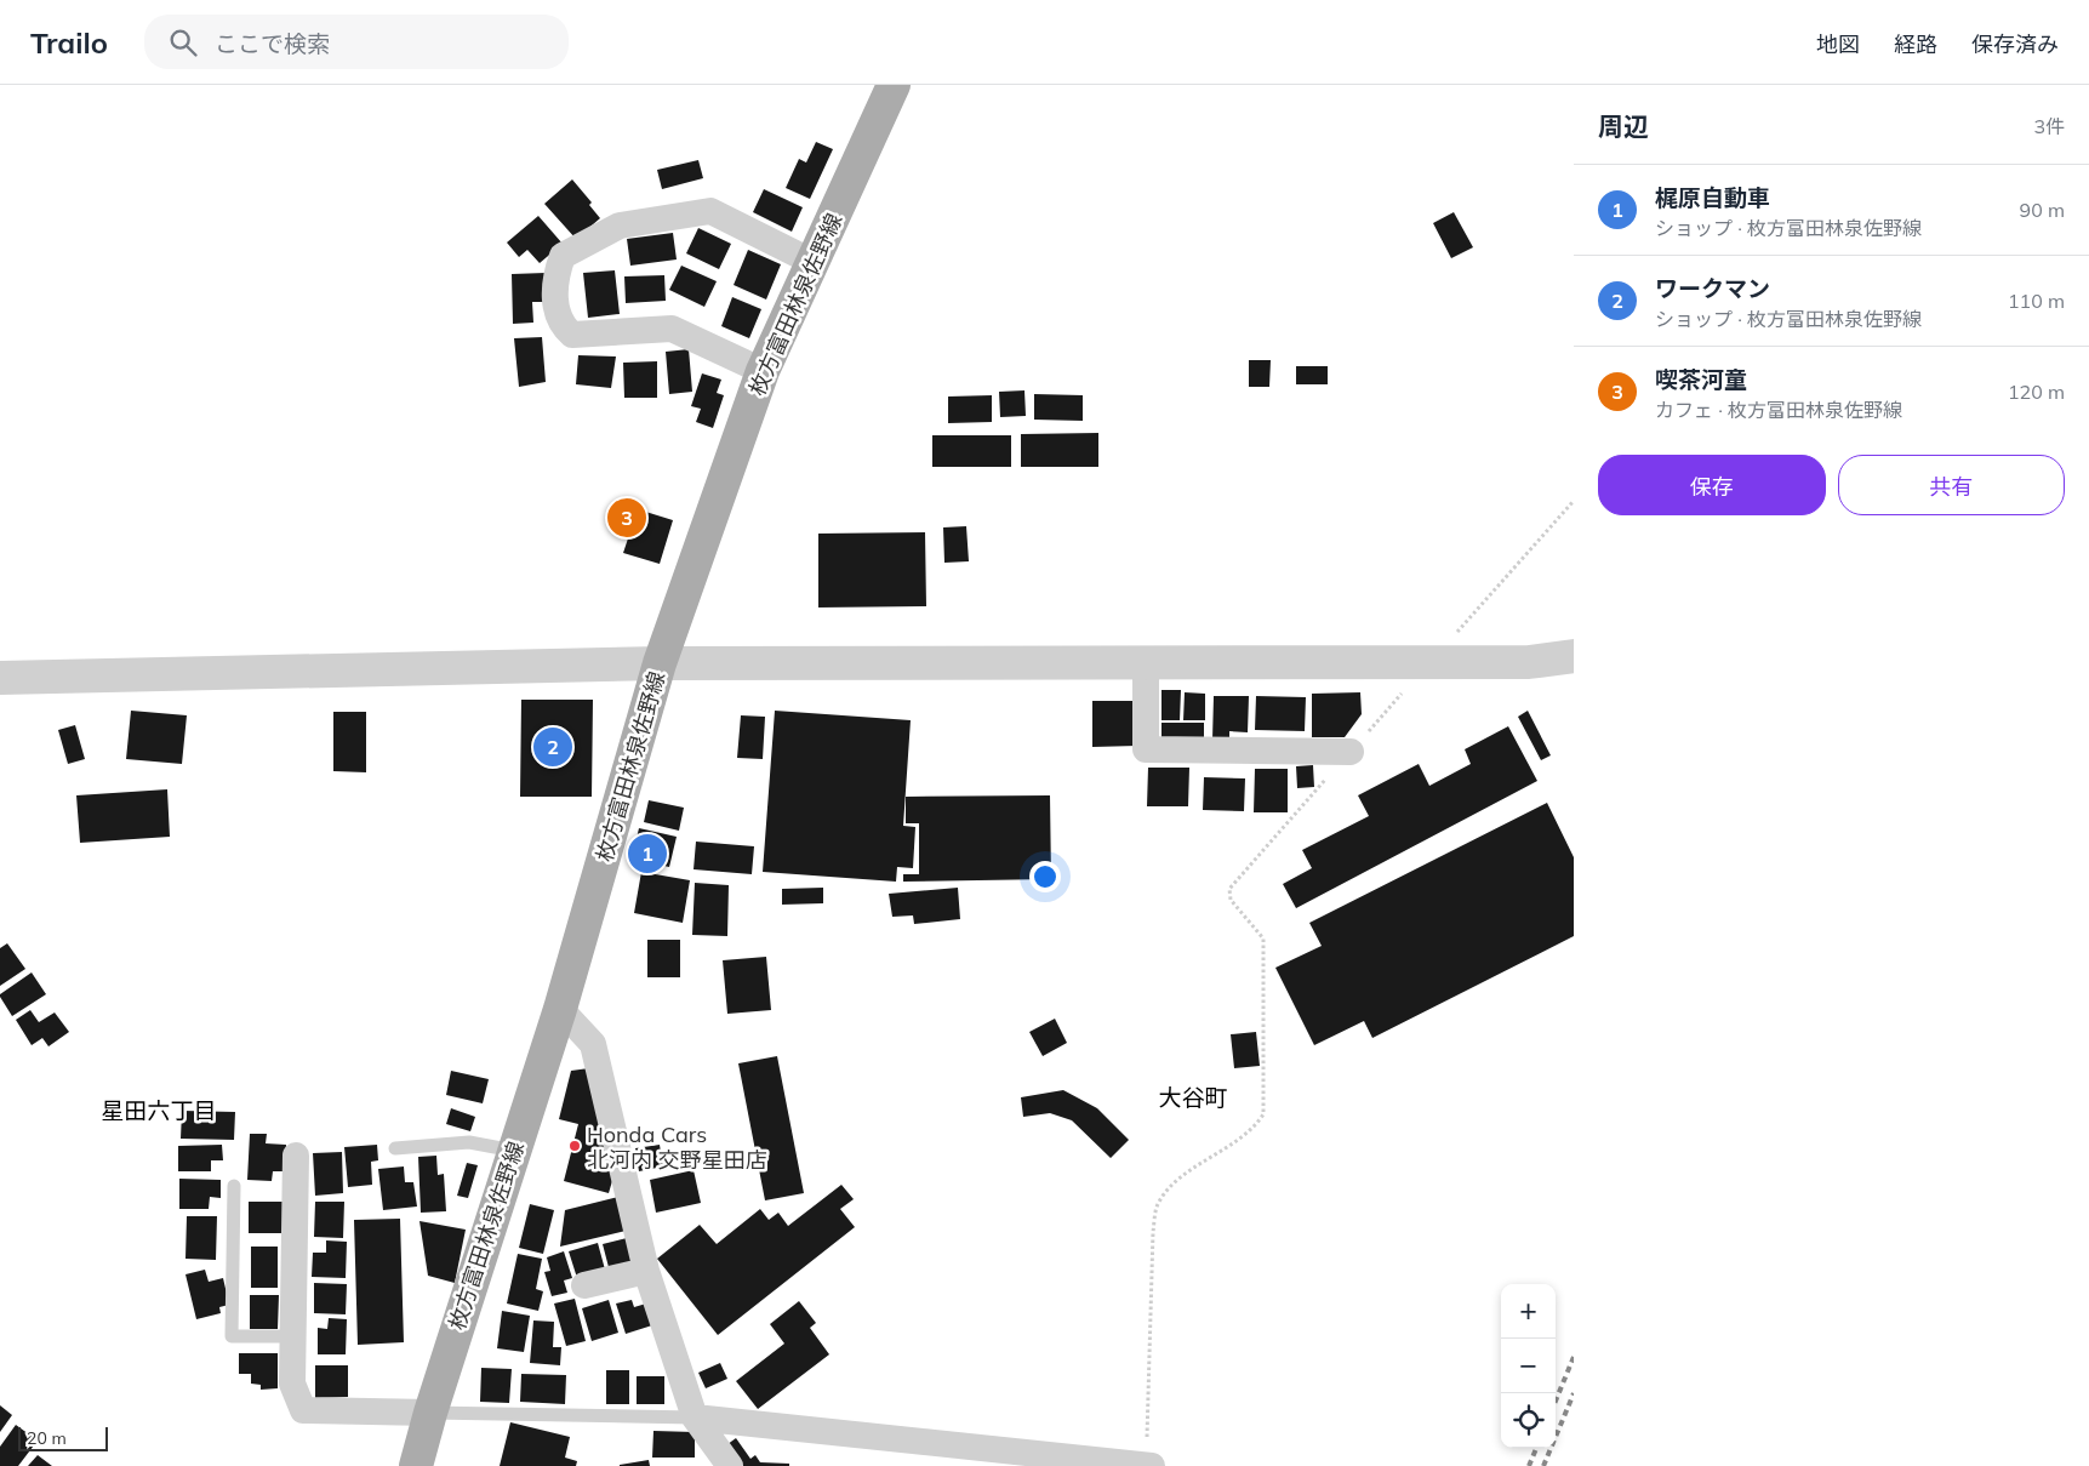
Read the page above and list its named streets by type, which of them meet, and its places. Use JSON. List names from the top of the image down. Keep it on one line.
{"streets":{"main road":["枚方富田林泉佐野線"]},"districts":["大谷町","星田六丁目"],"places":["Honda Cars 北河内 交野星田店"],"scale_bar":"20 m","page":{"header":"Trailo","search":"ここで検索","nav":["地図","経路","保存済み"],"heading":["周辺","3件"],"list":[{"mark":"1","name":"梶原自動車","note":"ショップ · 枚方富田林泉佐野線","value":"90 m"},{"mark":"2","name":"ワークマン","note":"ショップ · 枚方富田林泉佐野線","value":"110 m"},{"mark":"3","name":"喫茶河童","note":"カフェ · 枚方富田林泉佐野線","value":"120 m"}],"buttons":["保存","共有"],"pins":["3","2","1"],"map_buttons":["+","−"],"scale":"20 m"}}
